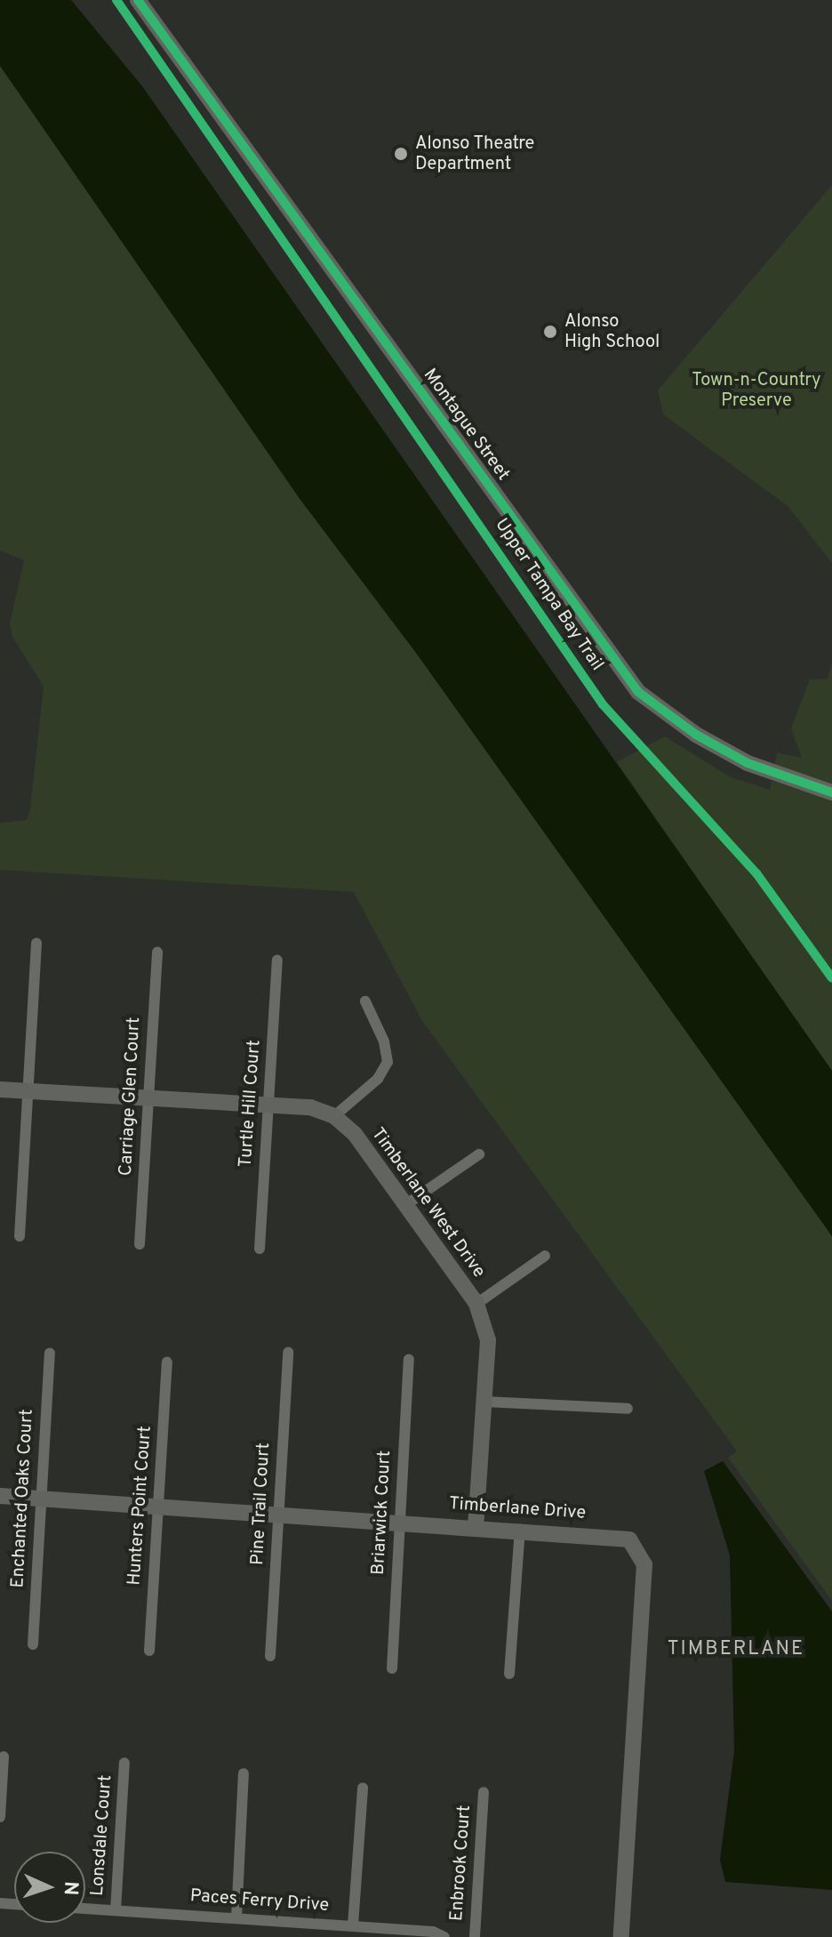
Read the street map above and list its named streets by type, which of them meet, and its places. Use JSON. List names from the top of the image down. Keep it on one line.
{"streets":{"street":["Montague Street","Carriage Glen Court","Turtle Hill Court","Timberlane West Drive","Enchanted Oaks Court","Pine Trail Court","Hunters Point Court","Timberlane Drive","Briarwick Court","Lonsdale Court","Enbrook Court","Paces Ferry Drive"],"cycle path":["Upper Tampa Bay Trail"]},"crossings":[["Carriage Glen Court","Timberlane West Drive"],["Turtle Hill Court","Timberlane West Drive"],["Timberlane West Drive","Timberlane Drive"],["Enchanted Oaks Court","Timberlane Drive"],["Pine Trail Court","Timberlane Drive"],["Hunters Point Court","Timberlane Drive"],["Timberlane Drive","Briarwick Court"],["Lonsdale Court","Paces Ferry Drive"]],"districts":["TIMBERLANE"],"parks":["Town-n-Country Preserve"],"places":["Alonso Theatre Department","Alonso High School"],"north":"right"}
